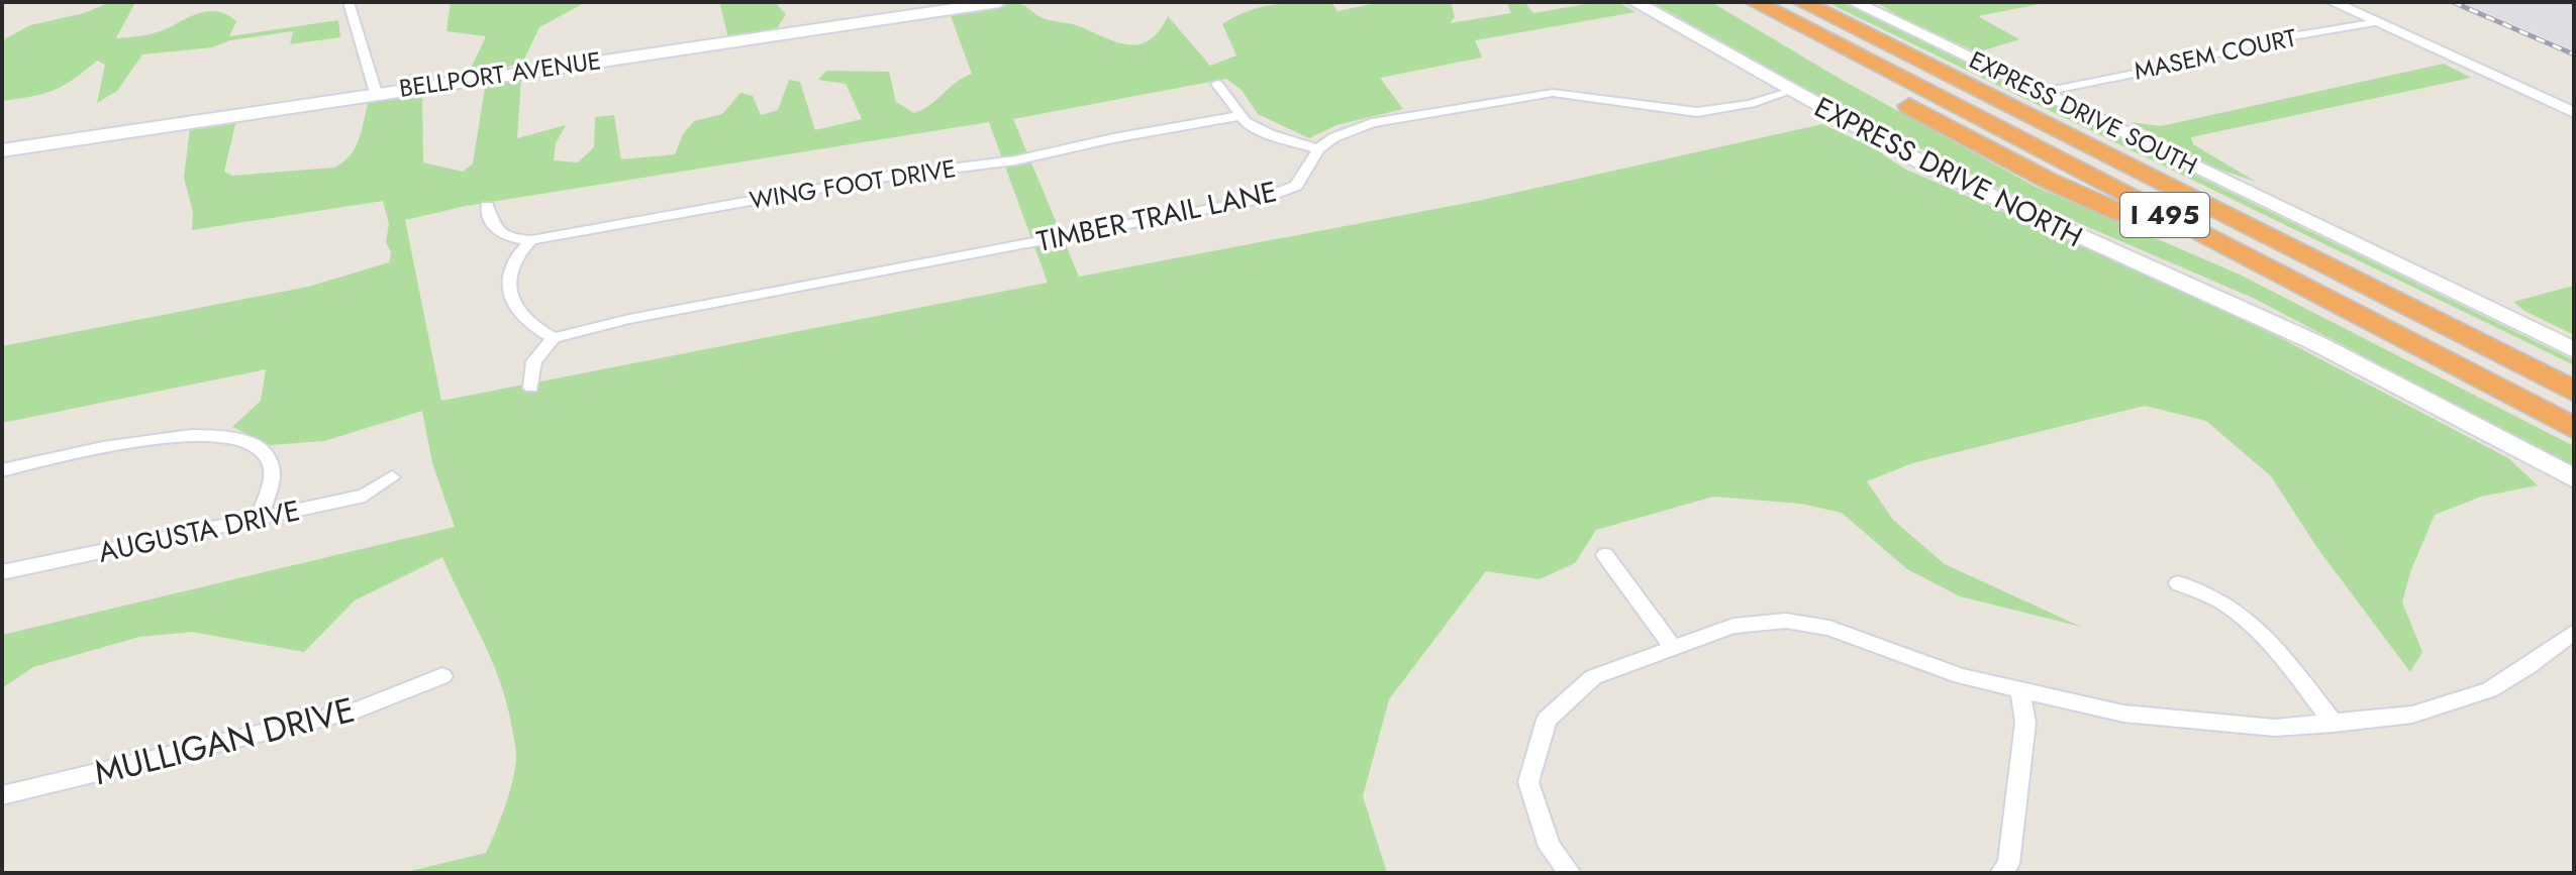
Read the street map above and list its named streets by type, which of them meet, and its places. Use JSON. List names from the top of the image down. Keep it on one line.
{"streets":{"highway":["I 495"],"main road":["BELLPORT AVENUE","EXPRESS DRIVE SOUTH","EXPRESS DRIVE NORTH"],"street":["MASEM COURT","WING FOOT DRIVE","TIMBER TRAIL LANE","AUGUSTA DRIVE","MULLIGAN DRIVE"]},"crossings":[["EXPRESS DRIVE NORTH","TIMBER TRAIL LANE"]]}
